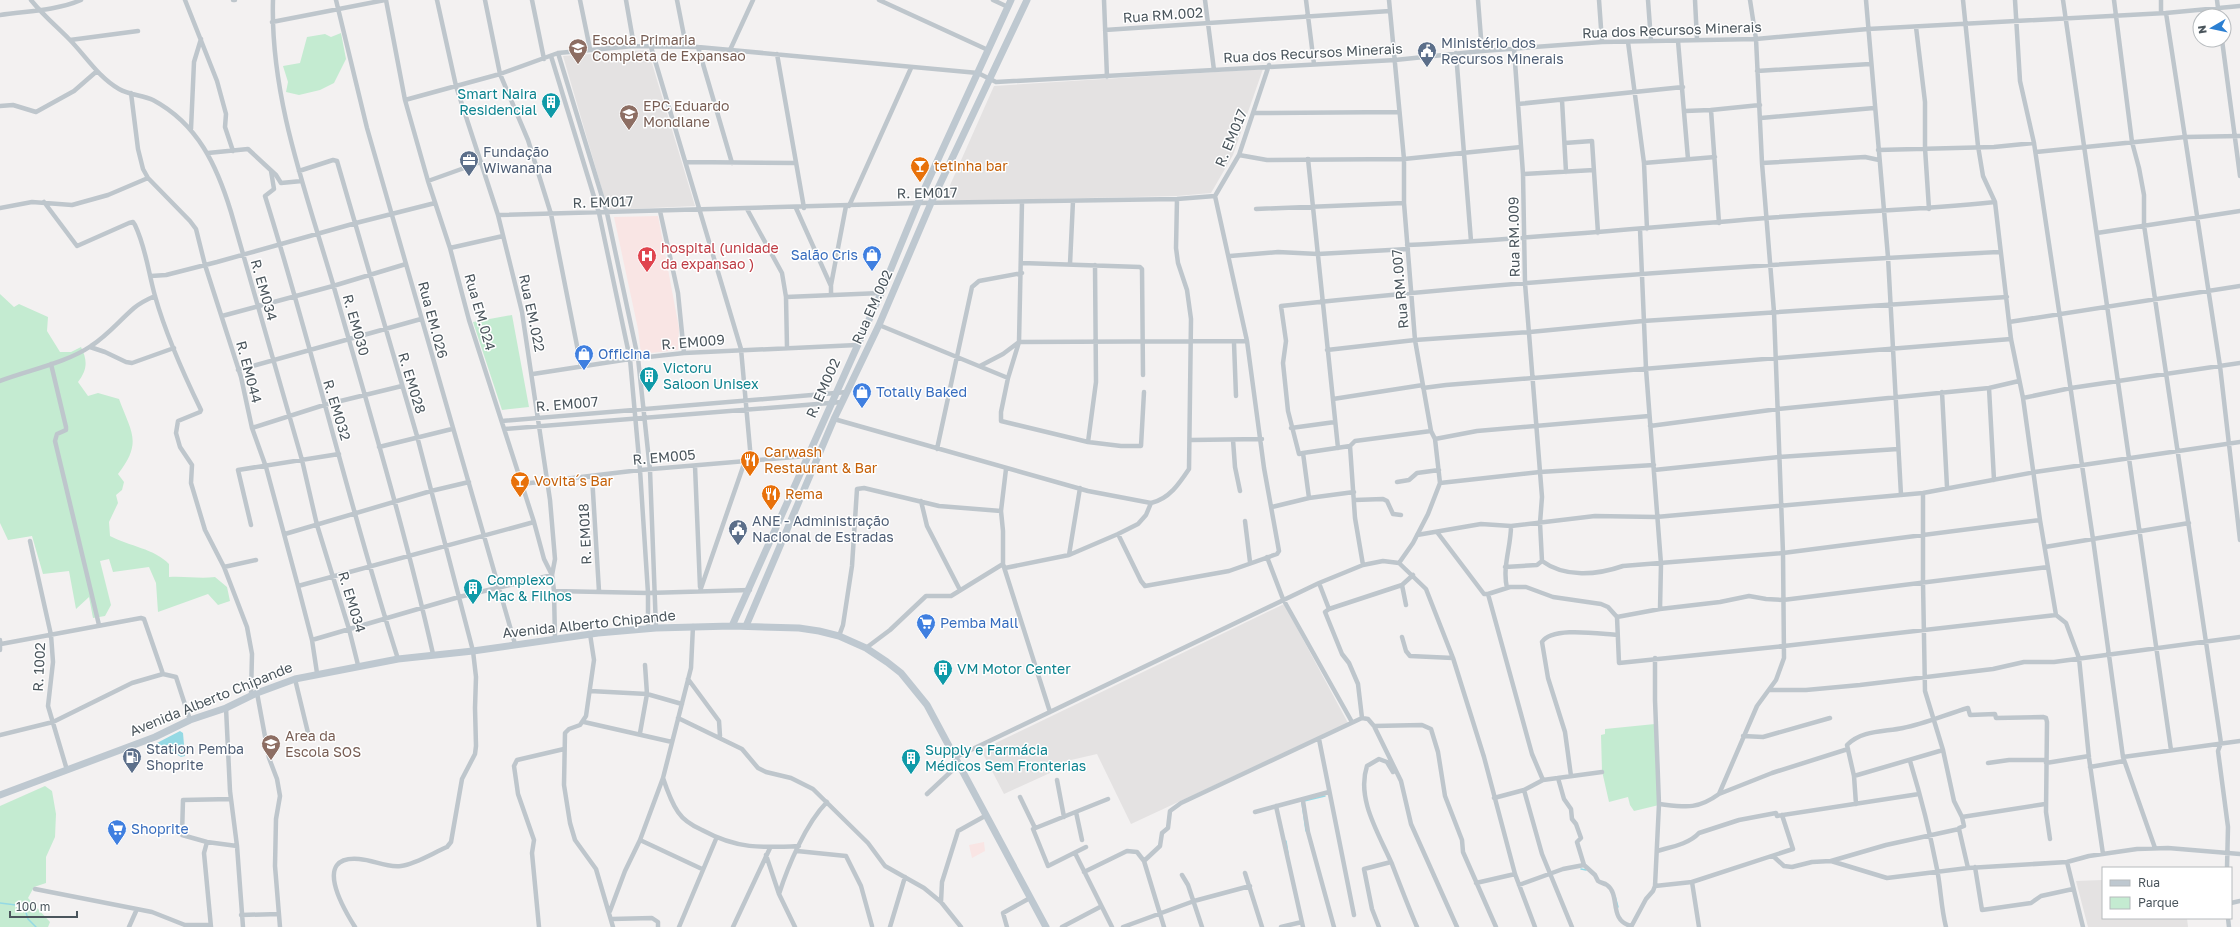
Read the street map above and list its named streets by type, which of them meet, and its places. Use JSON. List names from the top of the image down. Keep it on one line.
{"streets":{"street":["Rua RM.002","Rua dos Recursos Minerais","R. EM017","Rua RM.009","Rua RM.007","R. EM034","Rua EM.002","Rua EM.024","Rua EM.022","Rua EM.026","R. EM030","R. EM009","R. EM044","R. EM028","R. EM002","R. EM007","R. EM032","R. EM005","R. EM018","Avenida Alberto Chipande","R. 1002"]},"crossings":[["Rua RM.002","Rua RM.007"],["Rua dos Recursos Minerais","R. EM017"],["Rua dos Recursos Minerais","Rua RM.009"],["Rua dos Recursos Minerais","Rua RM.007"],["Rua dos Recursos Minerais","Rua EM.002"],["R. EM017","Rua EM.002"],["R. EM017","Rua EM.022"],["R. EM017","R. EM002"],["R. EM034","R. EM044"],["R. EM034","Avenida Alberto Chipande"],["Rua EM.002","R. EM007"],["Rua EM.002","Avenida Alberto Chipande"],["Rua EM.024","Rua EM.022"],["Rua EM.024","R. EM007"],["Rua EM.024","R. EM005"],["Rua EM.022","R. EM009"],["Rua EM.022","R. EM007"],["Rua EM.022","R. EM005"],["Rua EM.022","Avenida Alberto Chipande"],["Rua EM.026","Avenida Alberto Chipande"],["R. EM030","R. EM028"],["R. EM030","Avenida Alberto Chipande"],["R. EM009","R. EM002"],["R. EM044","Avenida Alberto Chipande"],["R. EM028","Avenida Alberto Chipande"],["R. EM002","R. EM007"],["R. EM002","R. EM005"],["R. EM002","Avenida Alberto Chipande"],["R. EM032","Avenida Alberto Chipande"],["R. EM005","R. EM018"],["Avenida Alberto Chipande","R. 1002"]],"places":{"school or university":["Escola Primaria Completa de Expansao","EPC Eduardo Mondlane","Area da Escola SOS"],"public building":["Ministério dos Recursos Minerais","ANE - Administração Nacional de Estradas"],"building":["Smart Naira Residencial","Victoru Saloon Unisex","Complexo Mac & Filhos","VM Motor Center","Supply e Farmácia Médicos Sem Fronterias"],"office":["Fundação Wiwanana"],"bar":["tetinha bar","Vovita´s Bar"],"shop":["Salão Cris","Officina","Totally Baked"],"hospital":["hospital (unidade da expansao )"],"restaurant":["Carwash Restaurant & Bar","Rema"],"supermarket":["Pemba Mall","Shoprite"],"fuel station":["Station Pemba Shoprite"]},"legend":["Rua","Parque"],"scale_bar":"100 m","north":"left"}
